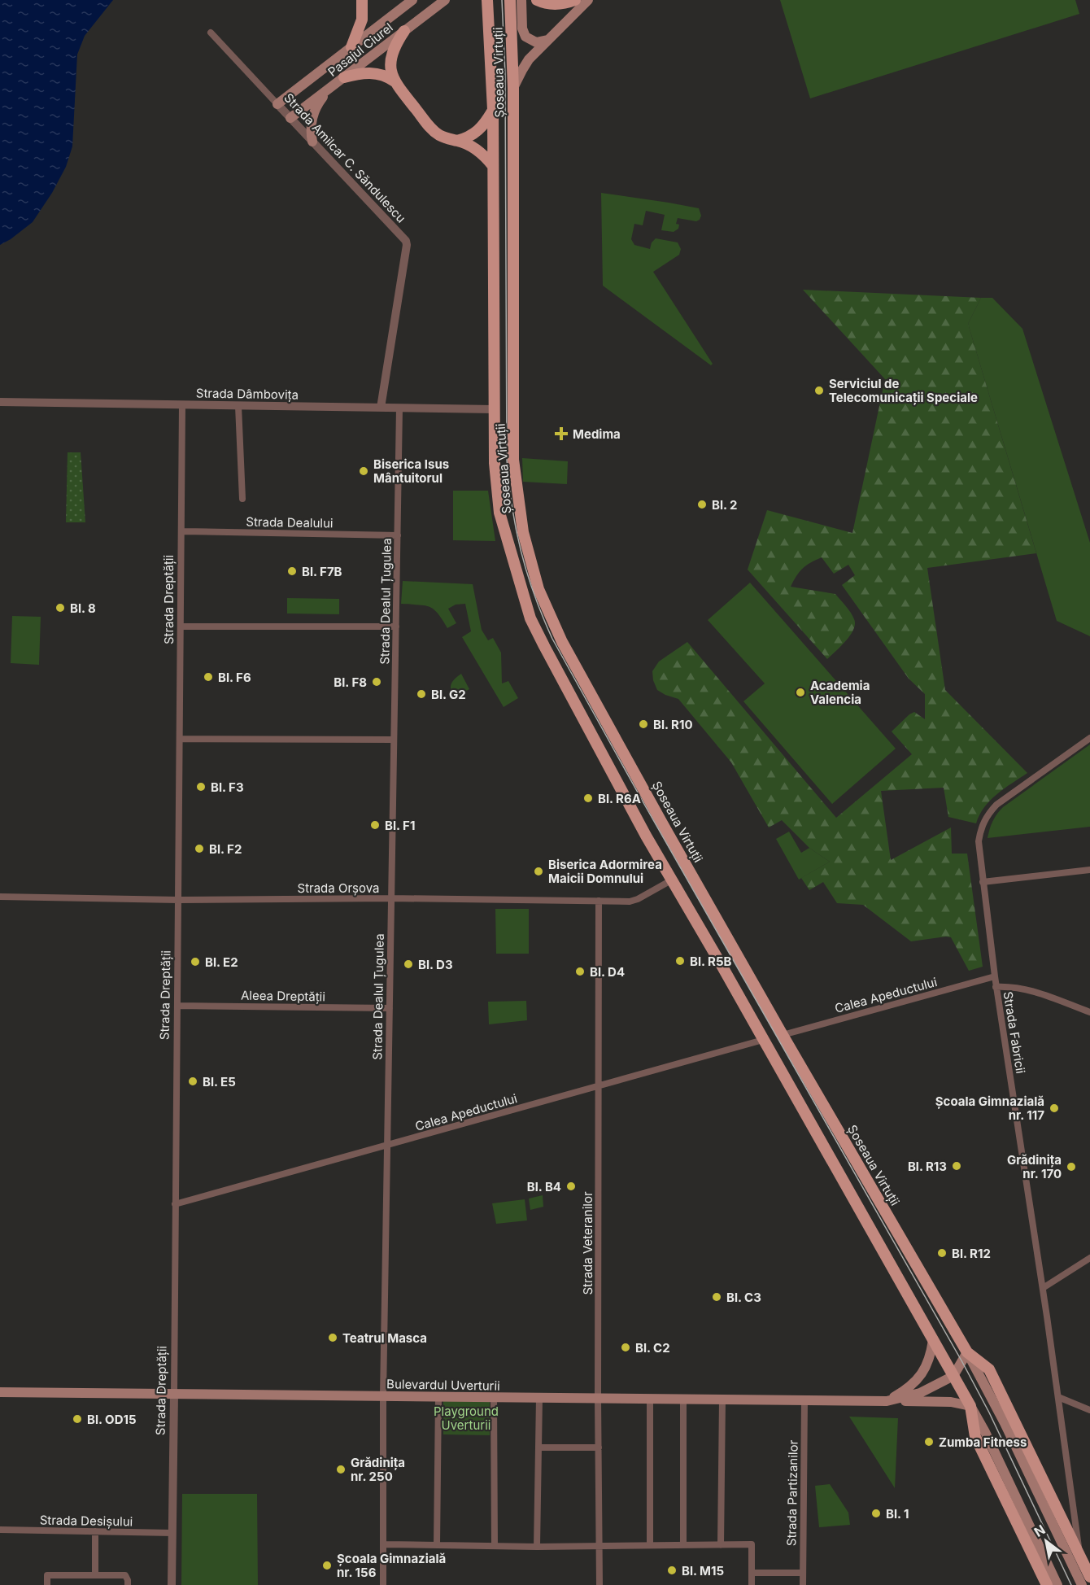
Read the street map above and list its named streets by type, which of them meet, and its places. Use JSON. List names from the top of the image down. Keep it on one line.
{"streets":{"main road":["Pasajul Ciurel","Șoseaua Virtuții","Bulevardul Uverturii"],"street":["Strada Amilcar C. Săndulescu","Strada Dâmbovița","Strada Dealului","Strada Dreptății","Strada Dealul Țugulea","Strada Orșova","Calea Apeductului","Aleea Dreptății","Strada Fabricii","Strada Veteranilor","Strada Partizanilor","Strada Desișului"]},"crossings":[["Pasajul Ciurel","Strada Amilcar C. Săndulescu"],["Șoseaua Virtuții","Strada Dâmbovița"],["Șoseaua Virtuții","Strada Orșova"],["Șoseaua Virtuții","Calea Apeductului"],["Șoseaua Virtuții","Strada Fabricii"],["Șoseaua Virtuții","Bulevardul Uverturii"],["Strada Amilcar C. Săndulescu","Strada Dâmbovița"],["Strada Dâmbovița","Strada Dreptății"],["Strada Dâmbovița","Strada Dealul Țugulea"],["Strada Dealului","Strada Dreptății"],["Strada Dealului","Strada Dealul Țugulea"],["Strada Dreptății","Strada Orșova"],["Strada Dreptății","Calea Apeductului"],["Strada Dreptății","Aleea Dreptății"],["Strada Dreptății","Bulevardul Uverturii"],["Strada Dreptății","Strada Desișului"],["Strada Dealul Țugulea","Strada Orșova"],["Strada Dealul Țugulea","Calea Apeductului"],["Strada Dealul Țugulea","Aleea Dreptății"],["Strada Dealul Țugulea","Bulevardul Uverturii"],["Strada Orșova","Strada Veteranilor"],["Calea Apeductului","Strada Fabricii"],["Calea Apeductului","Strada Veteranilor"],["Strada Veteranilor","Bulevardul Uverturii"],["Bulevardul Uverturii","Strada Partizanilor"]],"parks":["Playground Uverturii"],"places":{"other":["Serviciul de Telecomunicații Speciale","Biserica Isus Mântuitorul","Bl. 2","Bl. F7B","Bl. 8","Bl. F6","Bl. F8","Academia Valencia","Bl. G2","Bl. R10","Bl. F3","Bl. R6A","Bl. F1","Bl. F2","Biserica Adormirea Maicii Domnului","Bl. R5B","Bl. E2","Bl. D3","Bl. D4","Bl. E5","Școala Gimnazială nr. 117","Bl. R13","Grădinița nr. 170","Bl. B4","Bl. R12","Bl. C3","Teatrul Masca","Bl. C2","Bl. OD15","Zumba Fitness","Grădinița nr. 250","Bl. 1","Școala Gimnazială nr. 156","Bl. M15"],"health":["Medima"]},"north":"top left"}
